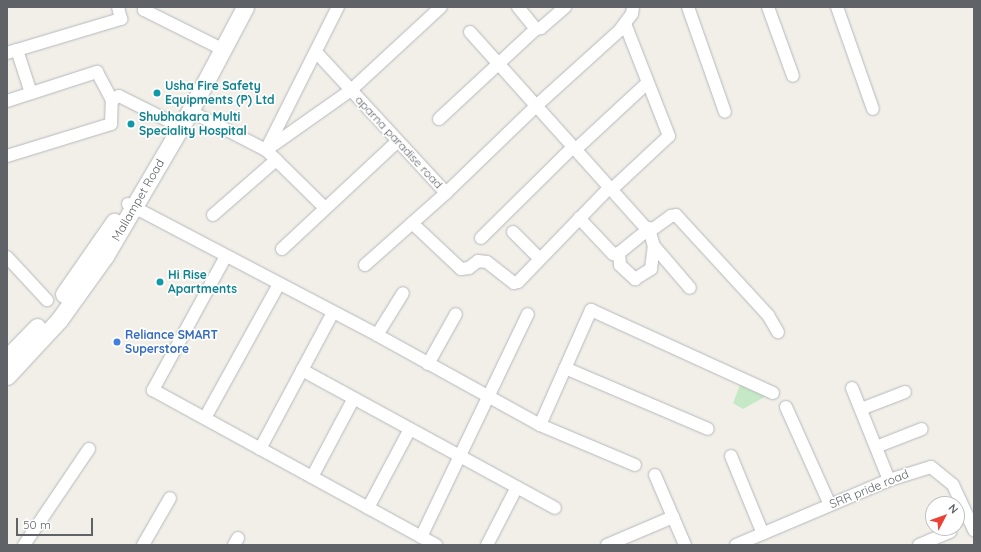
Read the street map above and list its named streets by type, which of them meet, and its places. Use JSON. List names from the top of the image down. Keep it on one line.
{"streets":{"main road":["Mallampet Road"],"street":["aparna paradise road","SRR pride road"]},"places":["Usha Fire Safety Equipments (P) Ltd","Shubhakara Multi Speciality Hospital","Hi Rise Apartments","Reliance SMART Superstore"],"scale_bar":"50 m","north":"top right"}
